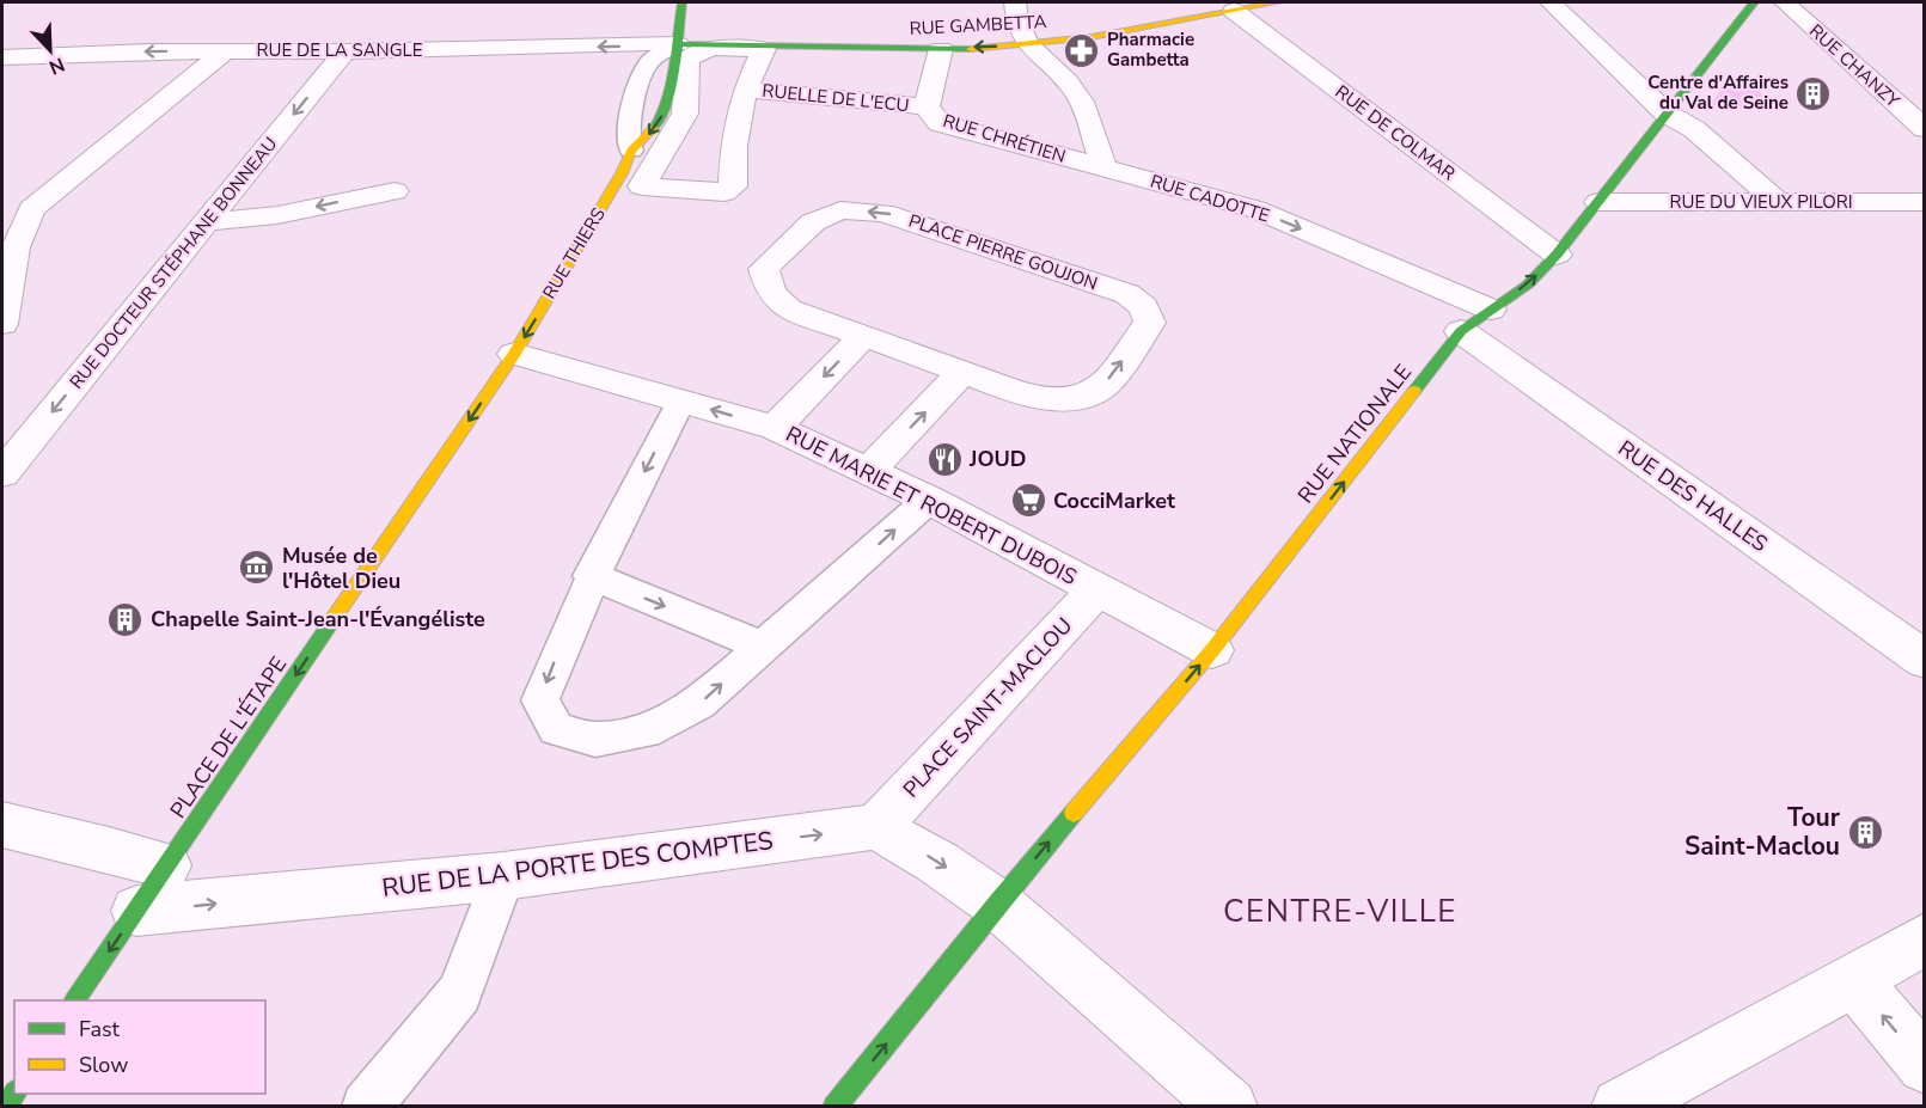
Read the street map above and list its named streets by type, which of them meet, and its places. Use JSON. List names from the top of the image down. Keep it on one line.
{"streets":{"main road":["RUE GAMBETTA","RUE THIERS","RUE NATIONALE","PLACE DE L'ÉTAPE"],"street":["RUE DE LA SANGLE","RUE CHANZY","RUELLE DE L'ECU","RUE DE COLMAR","RUE CHRÉTIEN","RUE CADOTTE","RUE DU VIEUX PILORI","PLACE PIERRE GOUJON","RUE DOCTEUR STÉPHANE BONNEAU","RUE DES HALLES","RUE MARIE ET ROBERT DUBOIS","PLACE SAINT-MACLOU","RUE DE LA PORTE DES COMPTES"]},"crossings":[["RUE GAMBETTA","RUE DE LA SANGLE"],["RUE GAMBETTA","RUE DE COLMAR"],["RUE GAMBETTA","RUE CHRÉTIEN"],["RUE GAMBETTA","RUE THIERS"],["RUE DE LA SANGLE","RUE THIERS"],["RUE DE LA SANGLE","RUE DOCTEUR STÉPHANE BONNEAU"],["RUELLE DE L'ECU","RUE CHRÉTIEN"],["RUE DE COLMAR","RUE NATIONALE"],["RUE CHRÉTIEN","RUE CADOTTE"],["RUE CADOTTE","RUE NATIONALE"],["RUE CADOTTE","RUE DES HALLES"],["RUE DU VIEUX PILORI","RUE NATIONALE"],["RUE THIERS","RUE MARIE ET ROBERT DUBOIS"],["RUE THIERS","PLACE DE L'ÉTAPE"],["RUE NATIONALE","RUE DES HALLES"],["RUE NATIONALE","RUE MARIE ET ROBERT DUBOIS"],["RUE MARIE ET ROBERT DUBOIS","PLACE SAINT-MACLOU"],["RUE MARIE ET ROBERT DUBOIS","PLACE DE L'ÉTAPE"],["PLACE SAINT-MACLOU","RUE DE LA PORTE DES COMPTES"],["PLACE DE L'ÉTAPE","RUE DE LA PORTE DES COMPTES"]],"one_way":["RUE DE LA SANGLE","RUE CADOTTE","RUE NATIONALE","PLACE DE L'ÉTAPE","RUE DE LA PORTE DES COMPTES"],"districts":["CENTRE-VILLE"],"places":{"pharmacy":["Pharmacie Gambetta"],"building":["Centre d'Affaires du Val de Seine","Chapelle Saint-Jean-l'Évangéliste","Tour Saint-Maclou"],"restaurant":["JOUD"],"supermarket":["CocciMarket"],"museum":["Musée de l'Hôtel Dieu"]},"legend":["Fast","Slow"],"north":"bottom right"}
